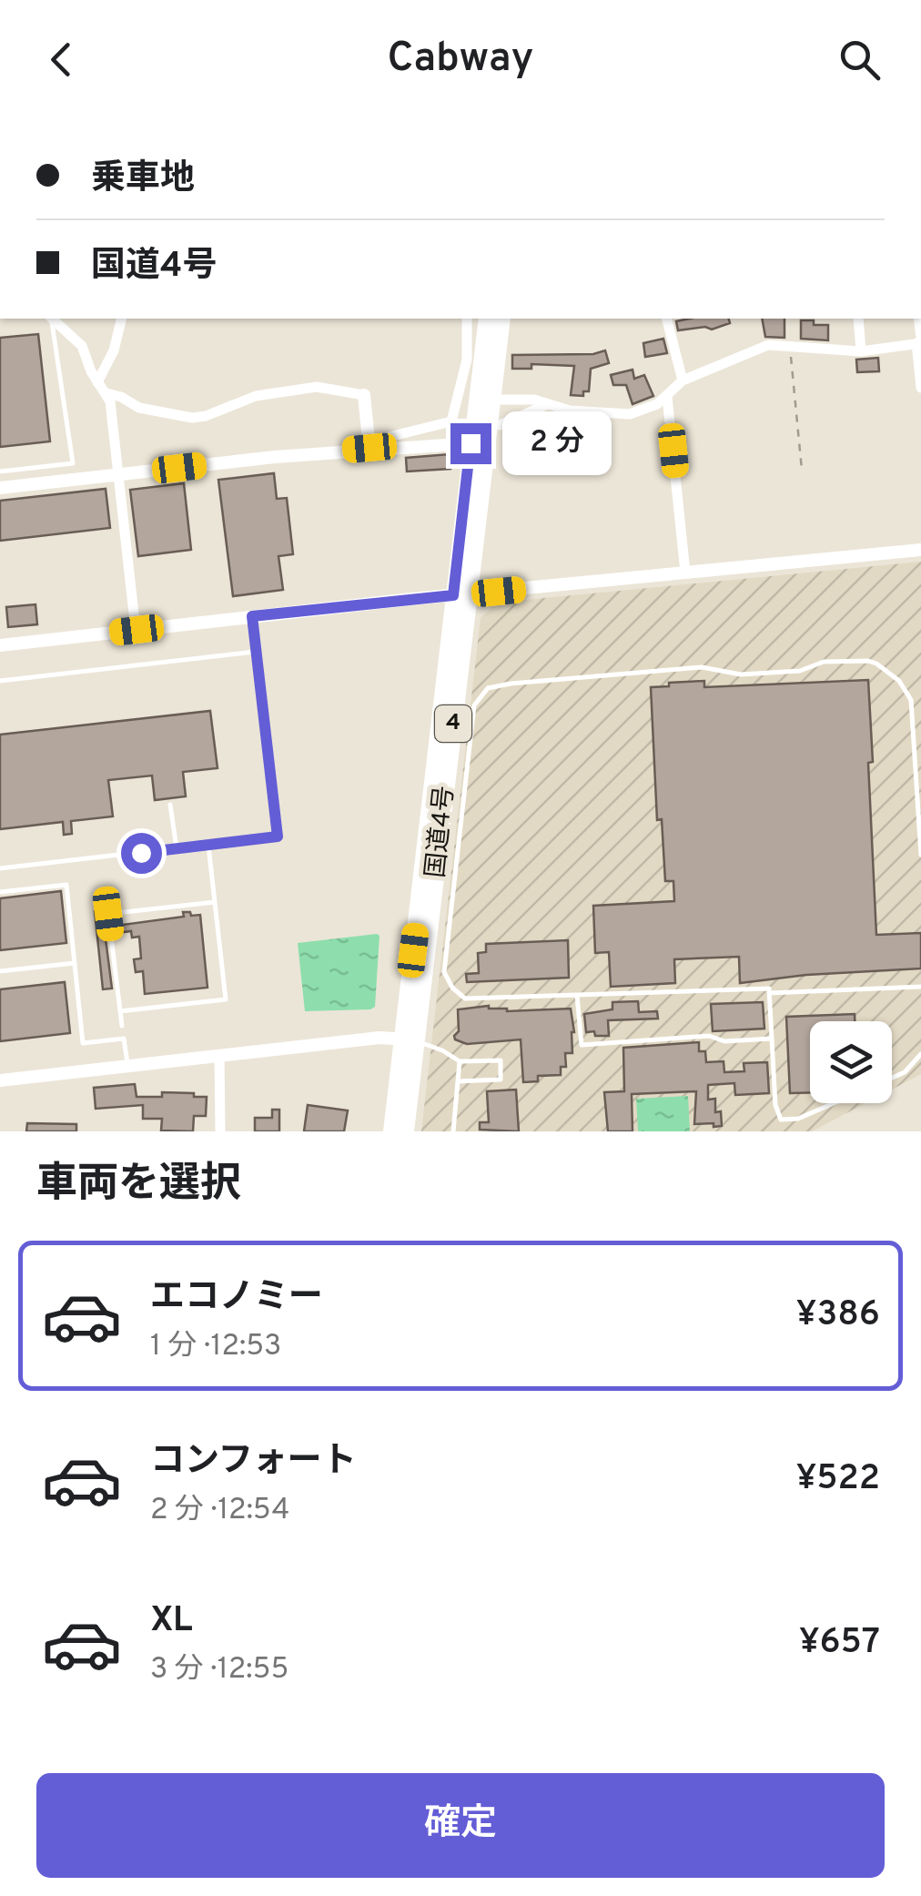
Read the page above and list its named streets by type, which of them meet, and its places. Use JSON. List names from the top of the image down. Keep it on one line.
{"streets":{"highway":["4","国道4号"]},"page":{"header":"Cabway","banner":["乗車地","国道4号"],"bubble":"2 分","heading":"車両を選択","list":[{"name":"エコノミー","note":"1 分 · 12:53","value":"¥386"},{"name":"コンフォート","note":"2 分 · 12:54","value":"¥522"},{"name":"XL","note":"3 分 · 12:55","value":"¥657"}],"buttons":"確定"}}
